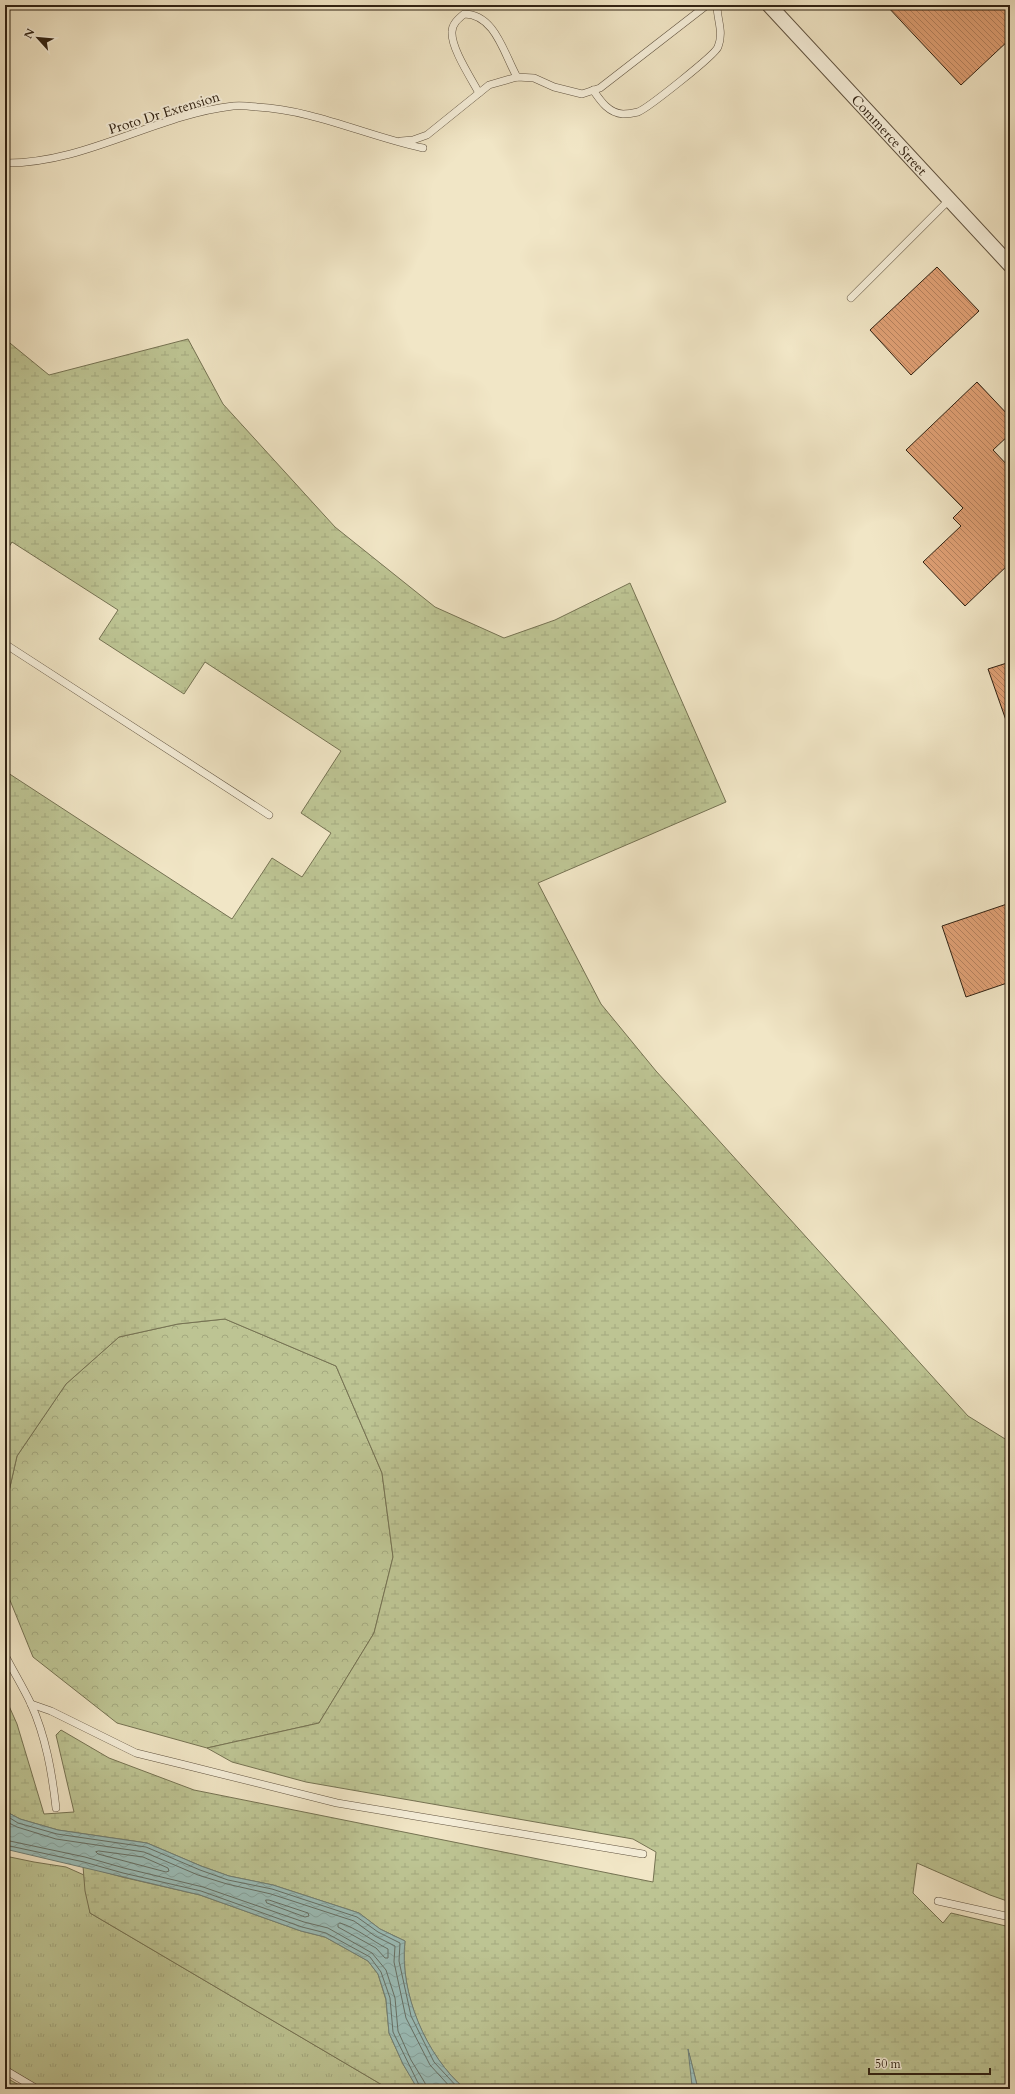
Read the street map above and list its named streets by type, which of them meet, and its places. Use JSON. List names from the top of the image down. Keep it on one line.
{"streets":{"street":["Commerce Street"],"lane":["Proto Dr Extension"]},"scale_bar":"50 m","north":"top left"}
